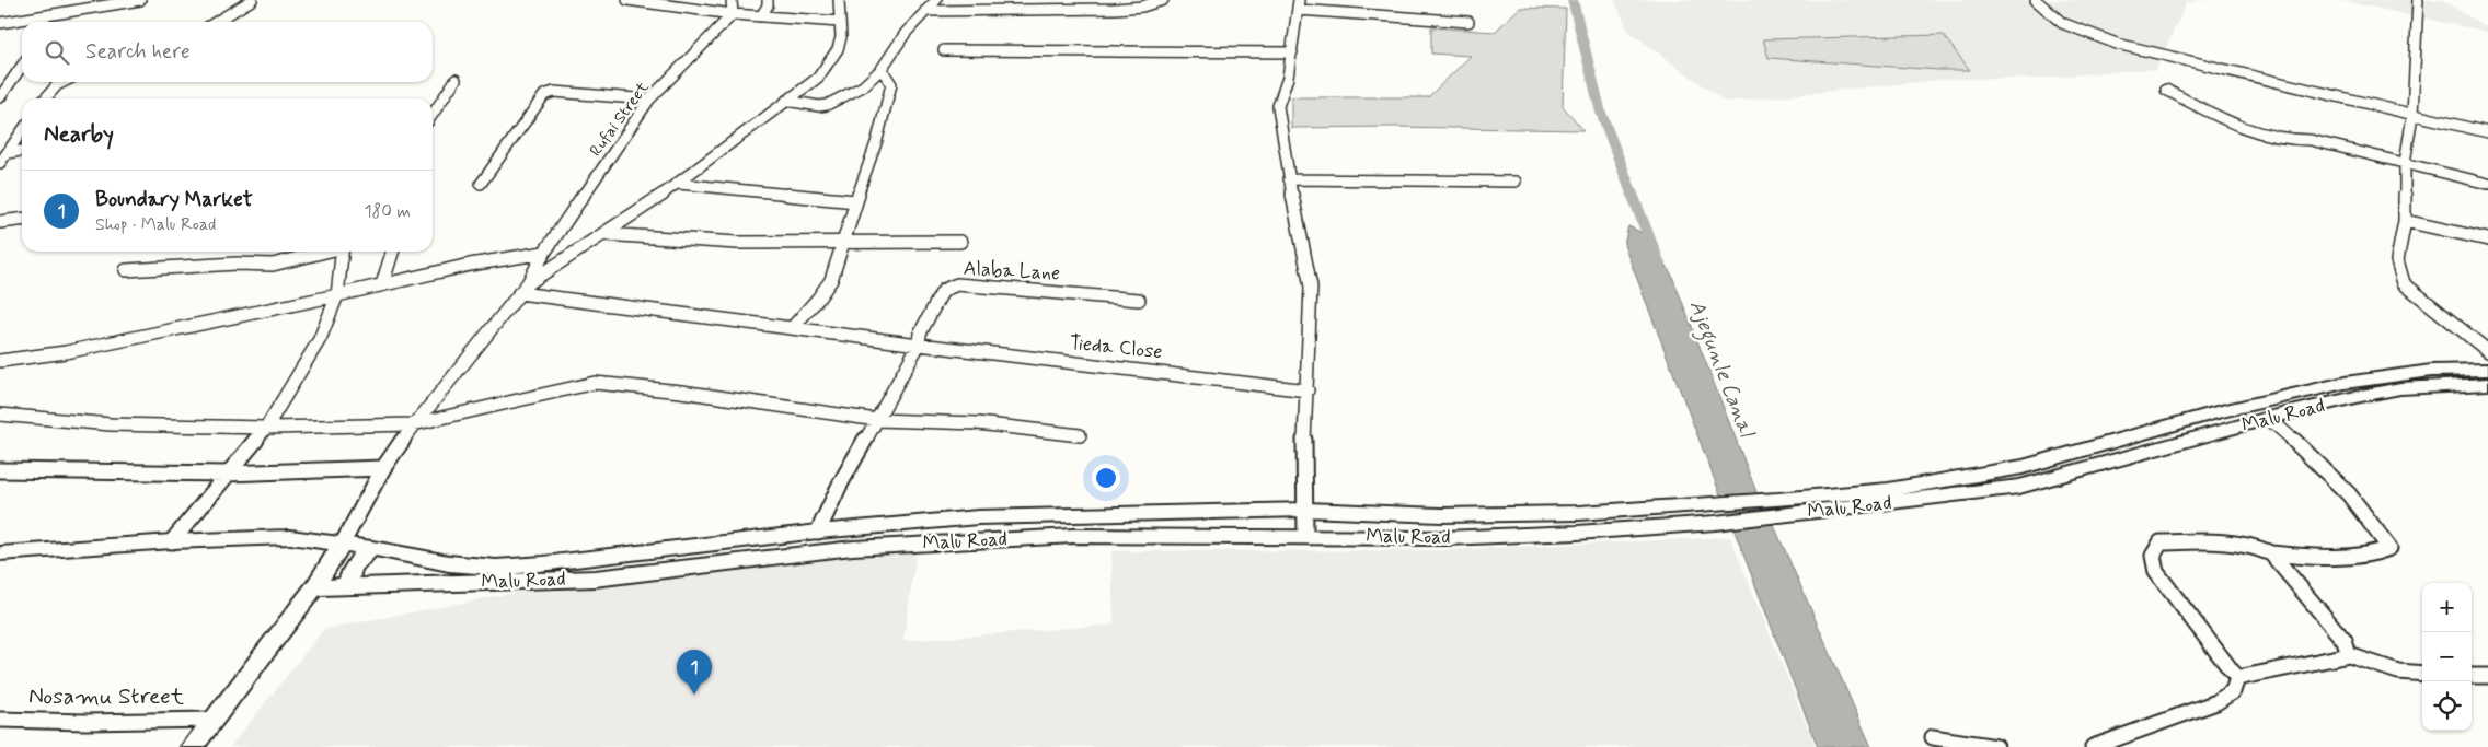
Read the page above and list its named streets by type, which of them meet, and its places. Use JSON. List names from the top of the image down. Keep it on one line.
{"streets":{"main road":["Malu Road"],"street":["Rufai Street","Alaba Lane","Tieda Close","Nosamu Street"]},"crossings":[["Rufai Street","Tieda Close"],["Alaba Lane","Tieda Close"],["Alaba Lane","Malu Road"]],"water":["Ajegunle Canal"],"page":{"search":"Search here","heading":"Nearby","list":[{"mark":"1","name":"Boundary Market","note":"Shop · Malu Road","value":"180 m"}],"map_buttons":["+","−"],"pins":"1"}}
